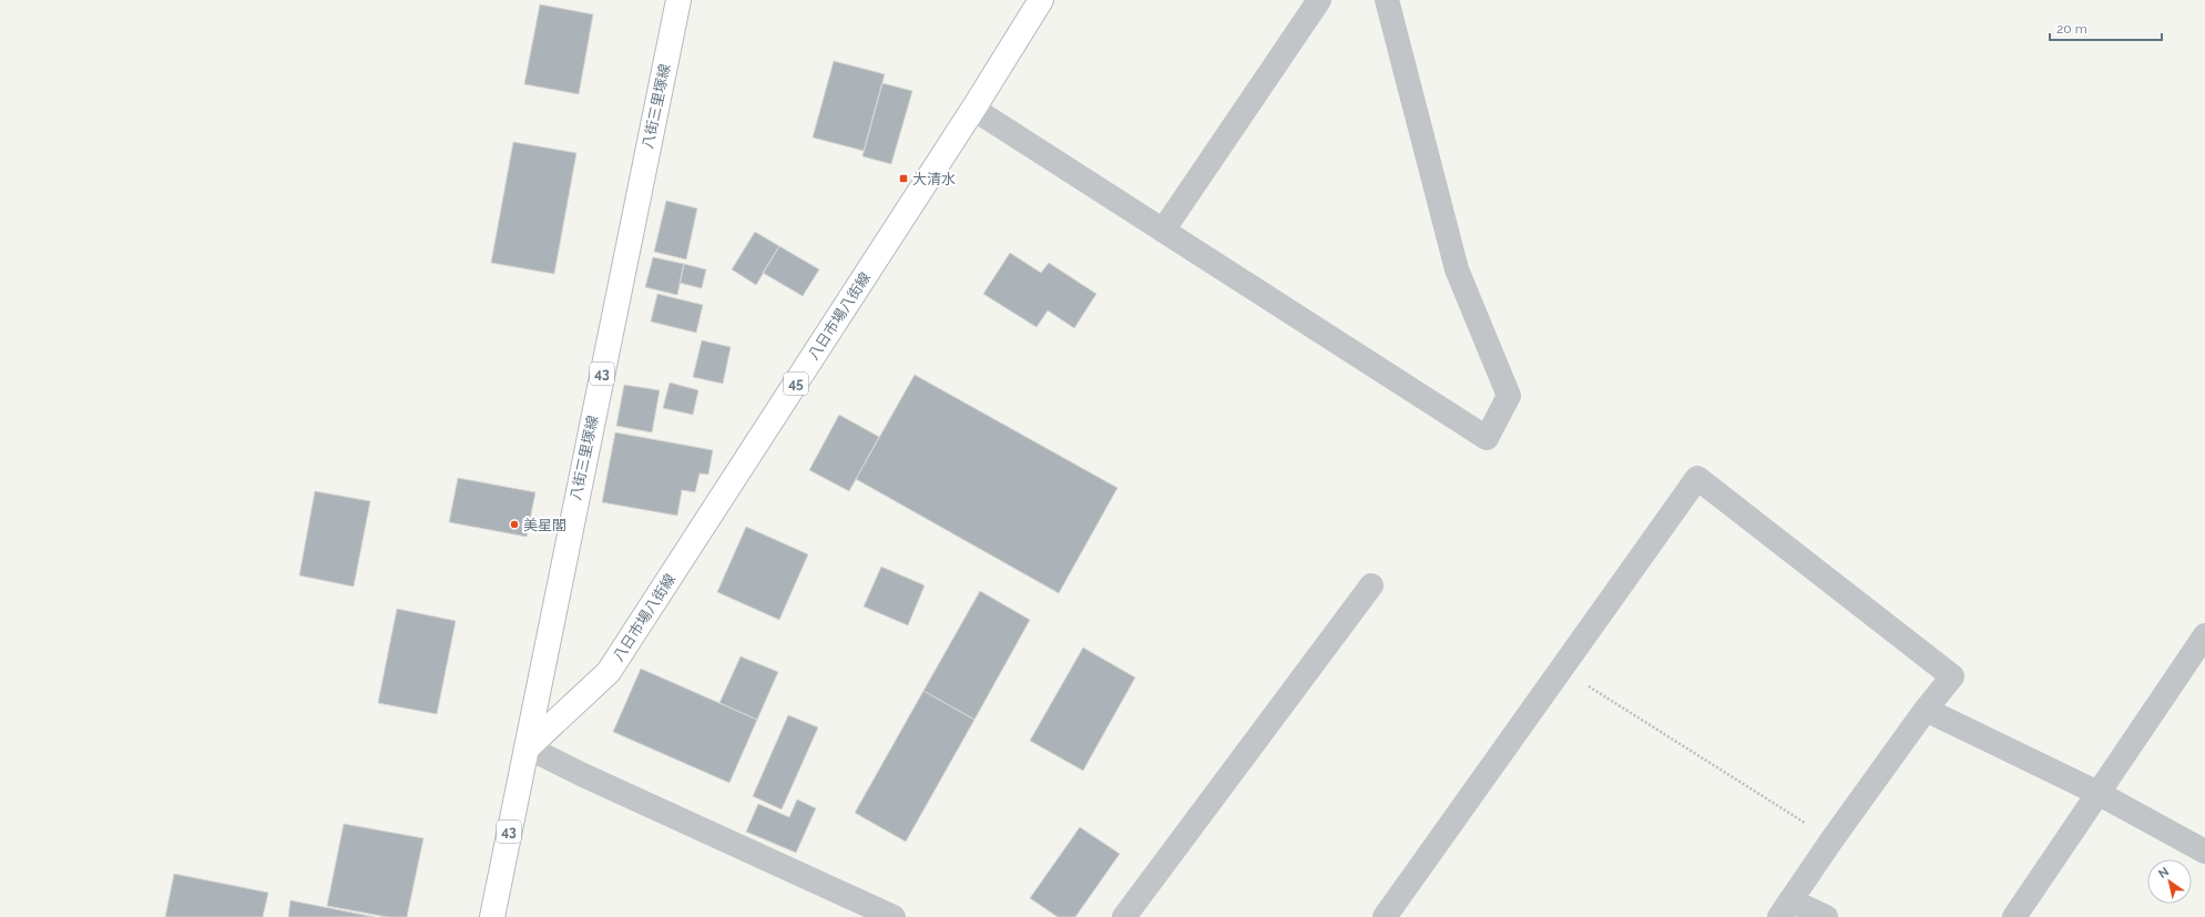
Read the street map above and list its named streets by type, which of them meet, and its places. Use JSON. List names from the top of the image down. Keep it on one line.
{"streets":{"main road":["八街三里塚線","八日市場八街線","43","45"]},"crossings":[["八街三里塚線","八日市場八街線"]],"places":{"transit":["大清水"],"other":["美星閣"]},"scale_bar":"20 m","north":"top left"}
